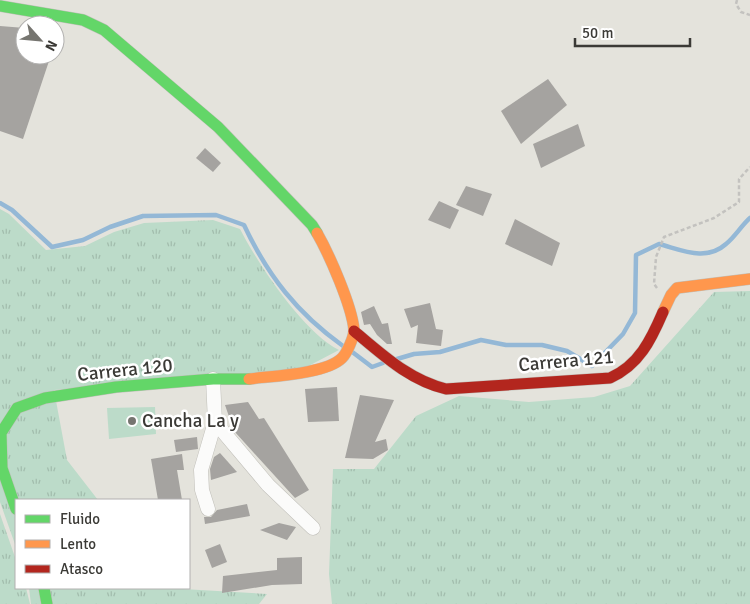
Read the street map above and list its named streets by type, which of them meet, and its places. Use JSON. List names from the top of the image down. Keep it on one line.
{"streets":{"street":["Carrera 121","Carrera 120"]},"crossings":[["Carrera 121","Carrera 120"]],"places":["Cancha La y"],"legend":["Fluido","Lento","Atasco"],"scale_bar":"50 m","north":"bottom right"}
